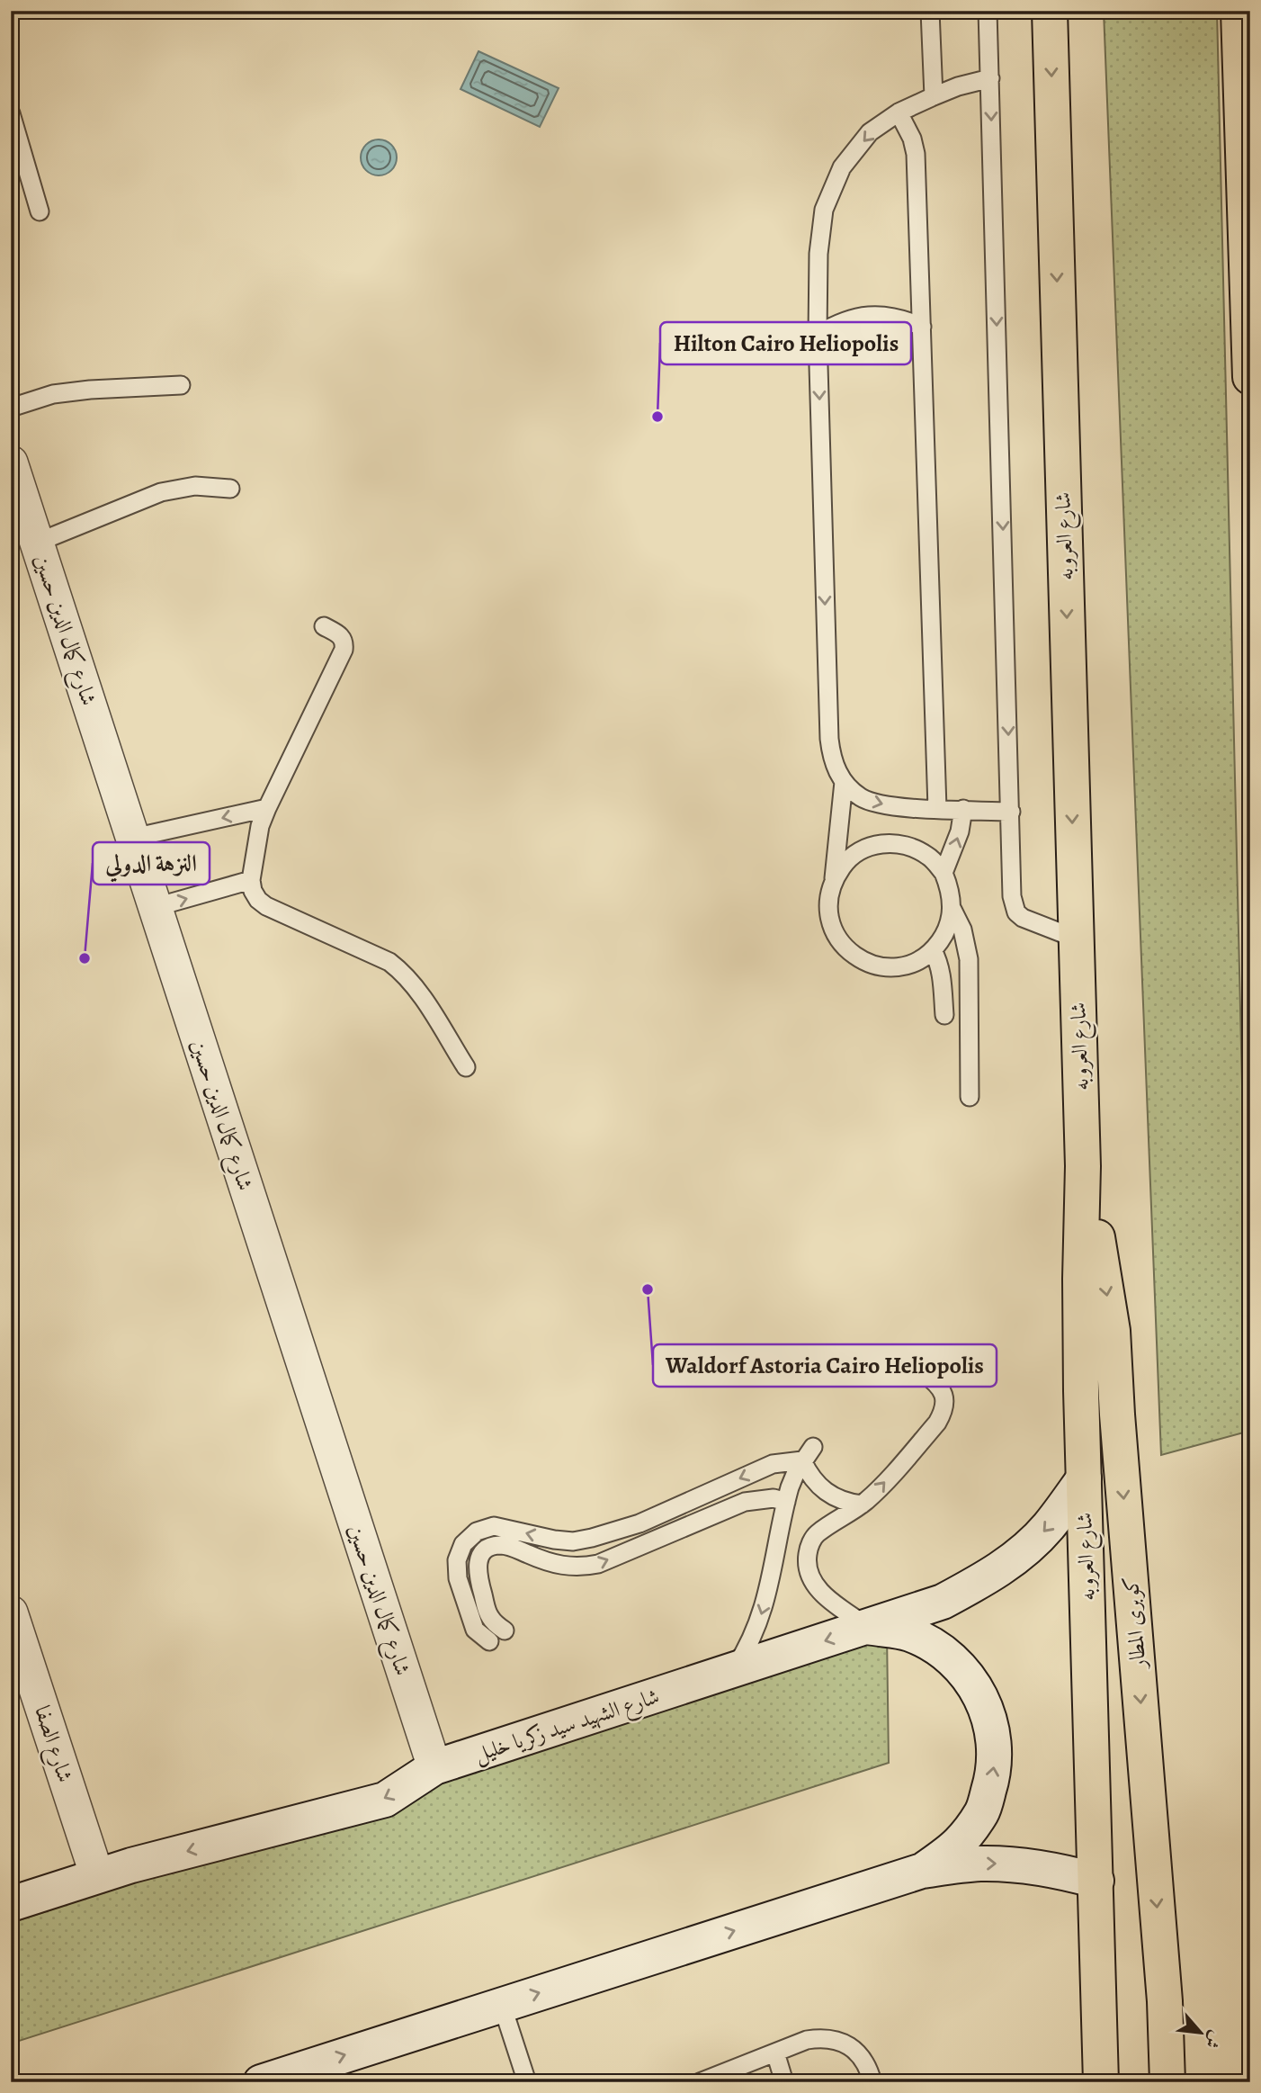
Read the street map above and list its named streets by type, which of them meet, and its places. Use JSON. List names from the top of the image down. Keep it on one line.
{"streets":{"highway":["شارع العروبه","كوبرى المطار"],"street":["شارع كمال الدين حسين","شارع الشهيد سيد زكريا خليل","شارع الصفا"]},"crossings":[["شارع العروبه","كوبرى المطار"],["شارع العروبه","شارع الشهيد سيد زكريا خليل"],["شارع كمال الدين حسين","شارع الشهيد سيد زكريا خليل"],["شارع الشهيد سيد زكريا خليل","شارع الصفا"]],"one_way":["كوبرى المطار"],"places":["Hilton Cairo Heliopolis","النزهة الدولي","Waldorf Astoria Cairo Heliopolis"],"north":"bottom right"}
